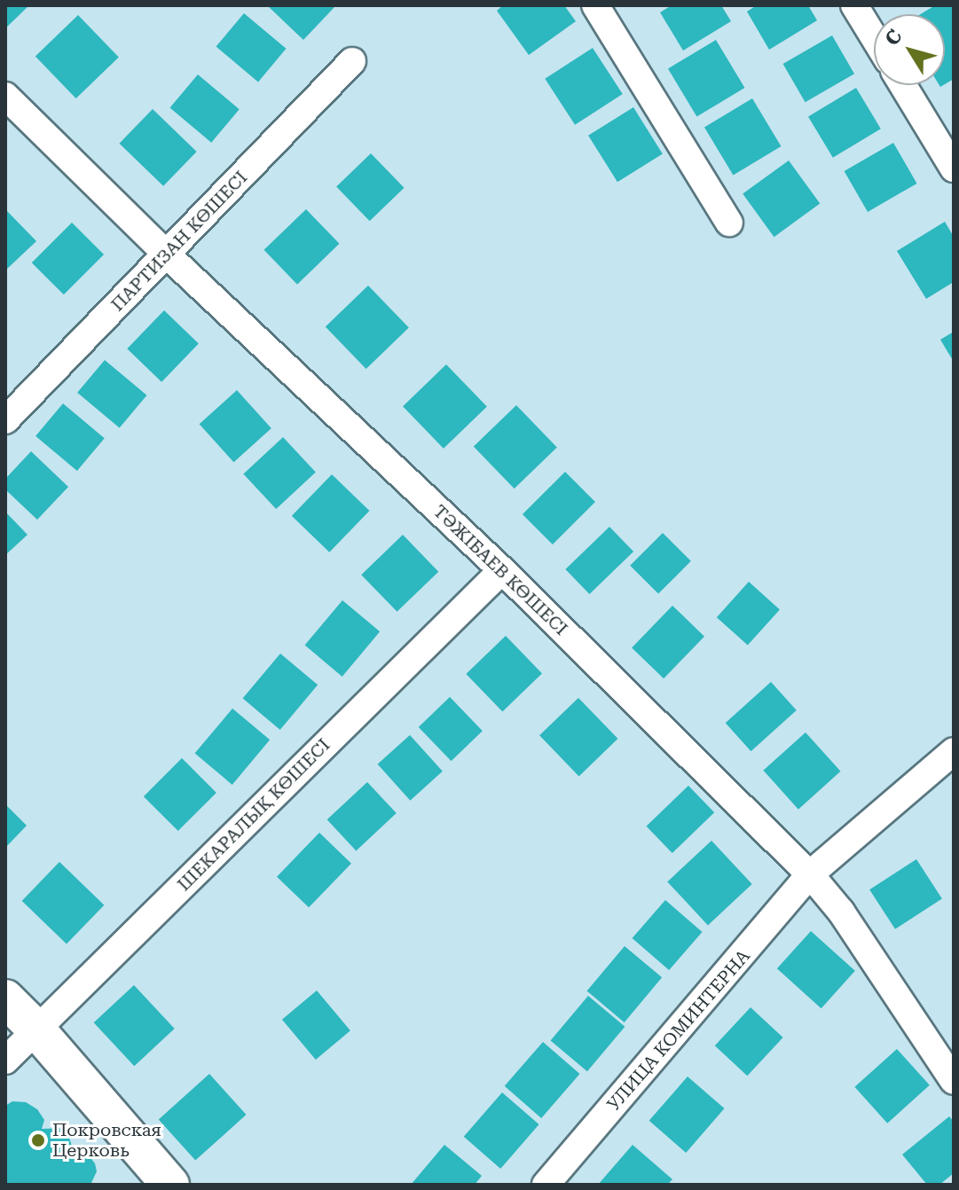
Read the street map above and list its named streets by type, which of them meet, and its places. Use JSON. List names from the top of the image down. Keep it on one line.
{"streets":{"street":["ПАРТИЗАН КӨШЕСІ","ТӘЖІБАЕВ КӨШЕСІ","ШЕКАРАЛЫҚ КӨШЕСІ","УЛИЦА КОМИНТЕРНА"]},"crossings":[["ПАРТИЗАН КӨШЕСІ","ТӘЖІБАЕВ КӨШЕСІ"],["ТӘЖІБАЕВ КӨШЕСІ","ШЕКАРАЛЫҚ КӨШЕСІ"],["ТӘЖІБАЕВ КӨШЕСІ","УЛИЦА КОМИНТЕРНА"]],"places":["Покровская Церковь"],"north":"top left"}
